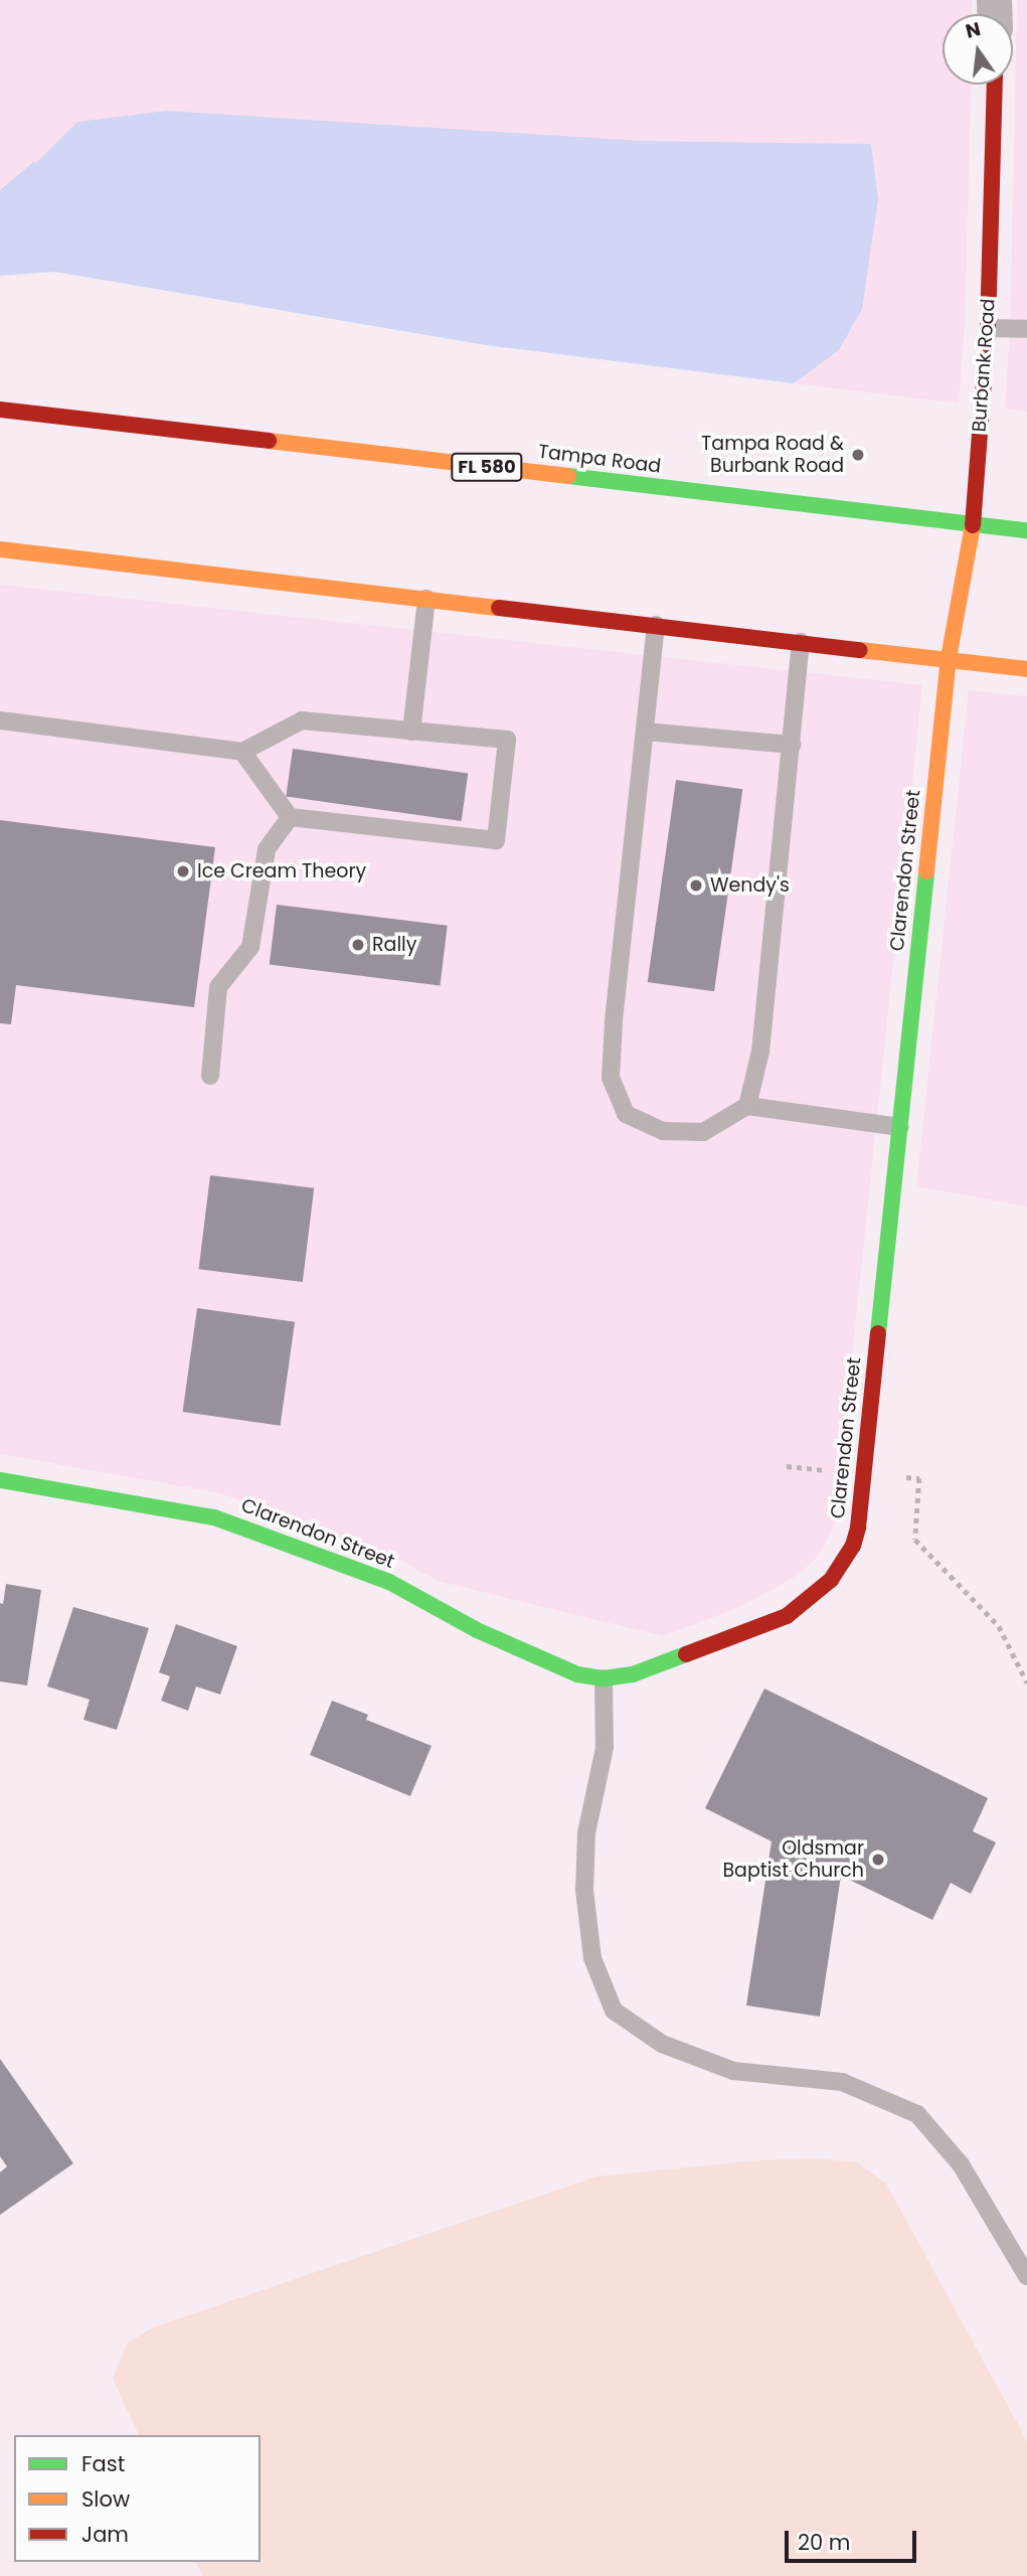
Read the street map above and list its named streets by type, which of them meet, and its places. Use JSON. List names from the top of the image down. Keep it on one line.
{"streets":{"street":["Burbank Road","Tampa Road","FL 580","Clarendon Street"]},"crossings":[["Burbank Road","Tampa Road"],["Burbank Road","Clarendon Street"]],"places":["Tampa Road & Burbank Road","Ice Cream Theory","Wendy's","Rally","Oldsmar Baptist Church"],"legend":["Fast","Slow","Jam"],"scale_bar":"20 m","north":"top"}
